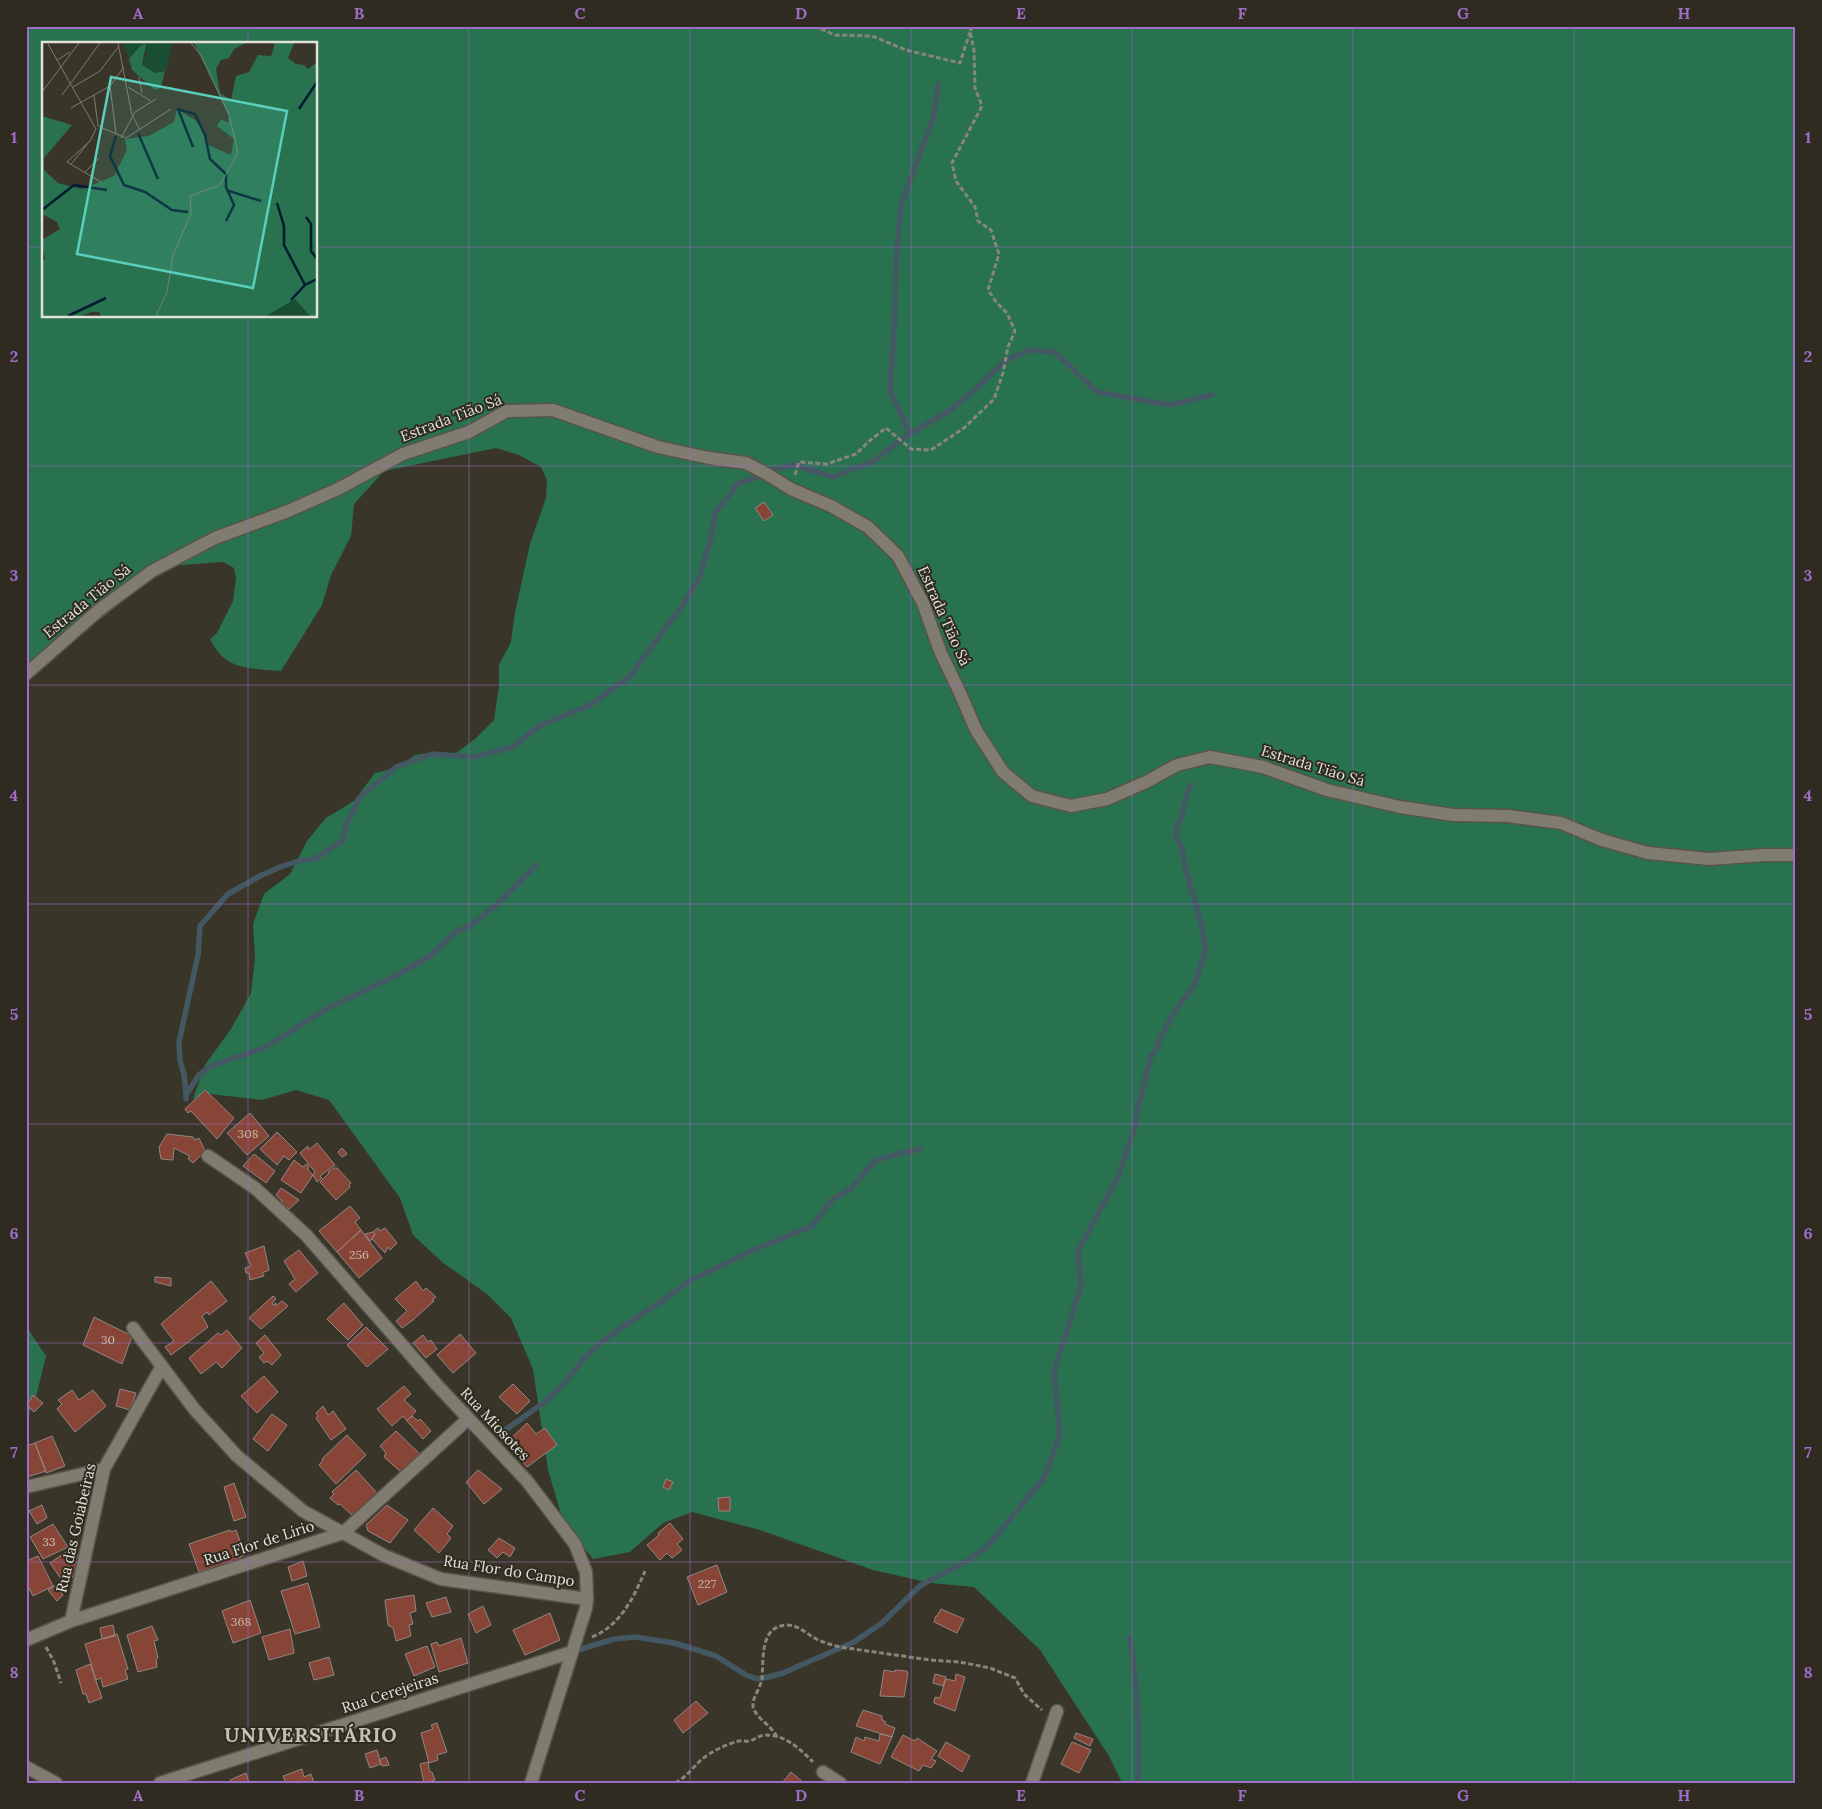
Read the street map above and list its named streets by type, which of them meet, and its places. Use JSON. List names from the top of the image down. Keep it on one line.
{"streets":{"street":["Estrada Tião Sá","Rua Miosotes","Rua das Goiabeiras","Rua Flor de Lírio","Rua Flor do Campo","Rua Cerejeiras"]},"crossings":[["Rua Miosotes","Rua Flor de Lírio"],["Rua Miosotes","Rua Flor do Campo"],["Rua Miosotes","Rua Cerejeiras"],["Rua das Goiabeiras","Rua Flor de Lírio"],["Rua das Goiabeiras","Rua Flor do Campo"],["Rua Flor de Lírio","Rua Flor do Campo"]],"districts":["UNIVERSITÁRIO"],"house_numbers":["308","256","30","33","227","368"],"grid":{"columns":["A","B","C","D","E","F","G","H"],"rows":["1","2","3","4","5","6","7","8"]}}
